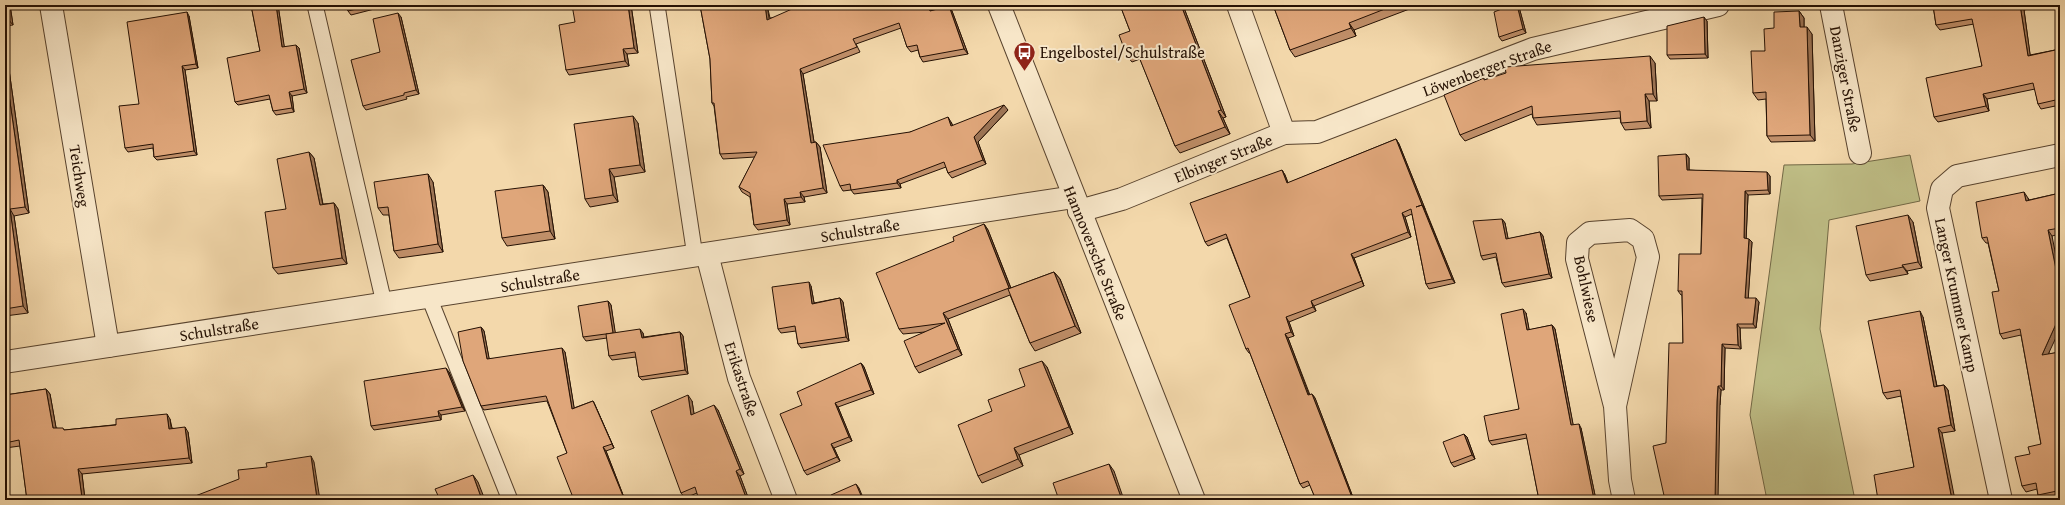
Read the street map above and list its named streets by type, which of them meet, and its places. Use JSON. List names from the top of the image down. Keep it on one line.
{"streets":{"street":["Löwenberger Straße","Danziger Straße","Elbinger Straße","Teichweg","Schulstraße","Hannoversche Straße","Bohlwiese","Langer Krummer Kamp","Erikastraße"]},"crossings":[["Löwenberger Straße","Elbinger Straße"],["Elbinger Straße","Schulstraße"],["Elbinger Straße","Hannoversche Straße"],["Teichweg","Schulstraße"],["Schulstraße","Hannoversche Straße"],["Schulstraße","Erikastraße"]],"places":{"bus stop":["Engelbostel/Schulstraße"]}}
